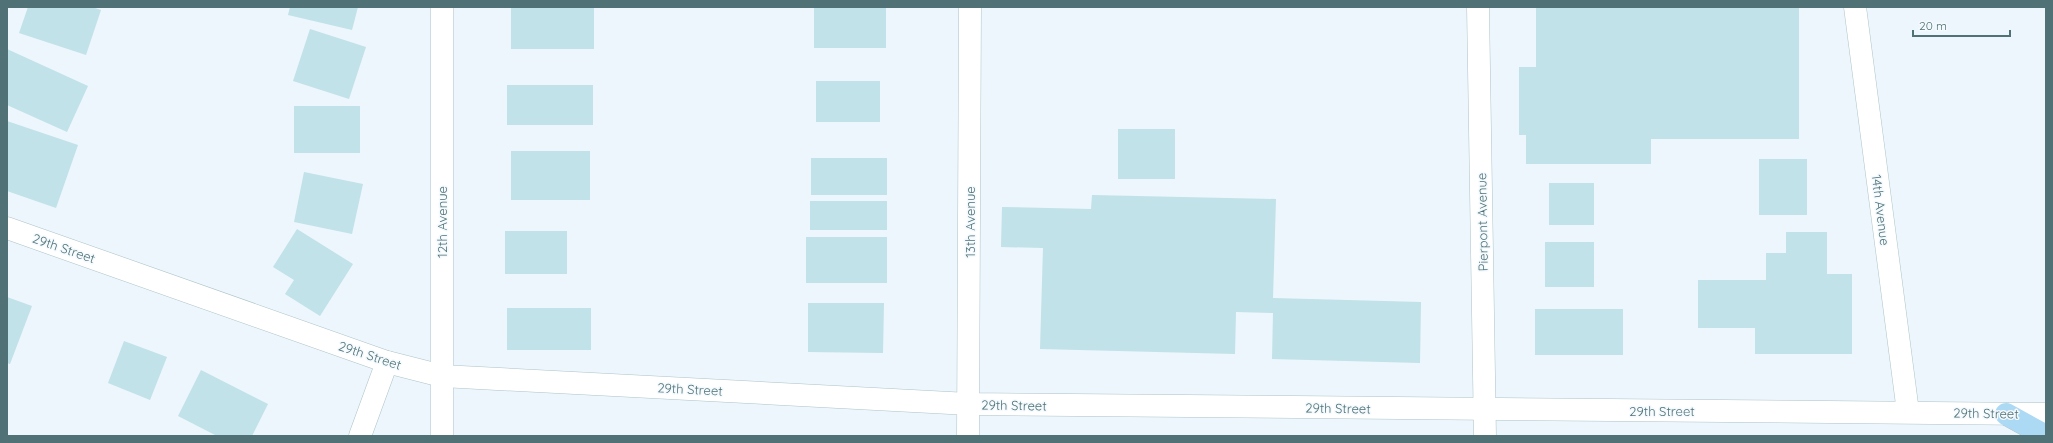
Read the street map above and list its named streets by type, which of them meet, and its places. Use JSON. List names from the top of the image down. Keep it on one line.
{"streets":{"street":["14th Avenue","12th Avenue","13th Avenue","Pierpont Avenue","29th Street"]},"crossings":[["14th Avenue","29th Street"],["12th Avenue","29th Street"],["13th Avenue","29th Street"],["Pierpont Avenue","29th Street"]],"scale_bar":"20 m"}
